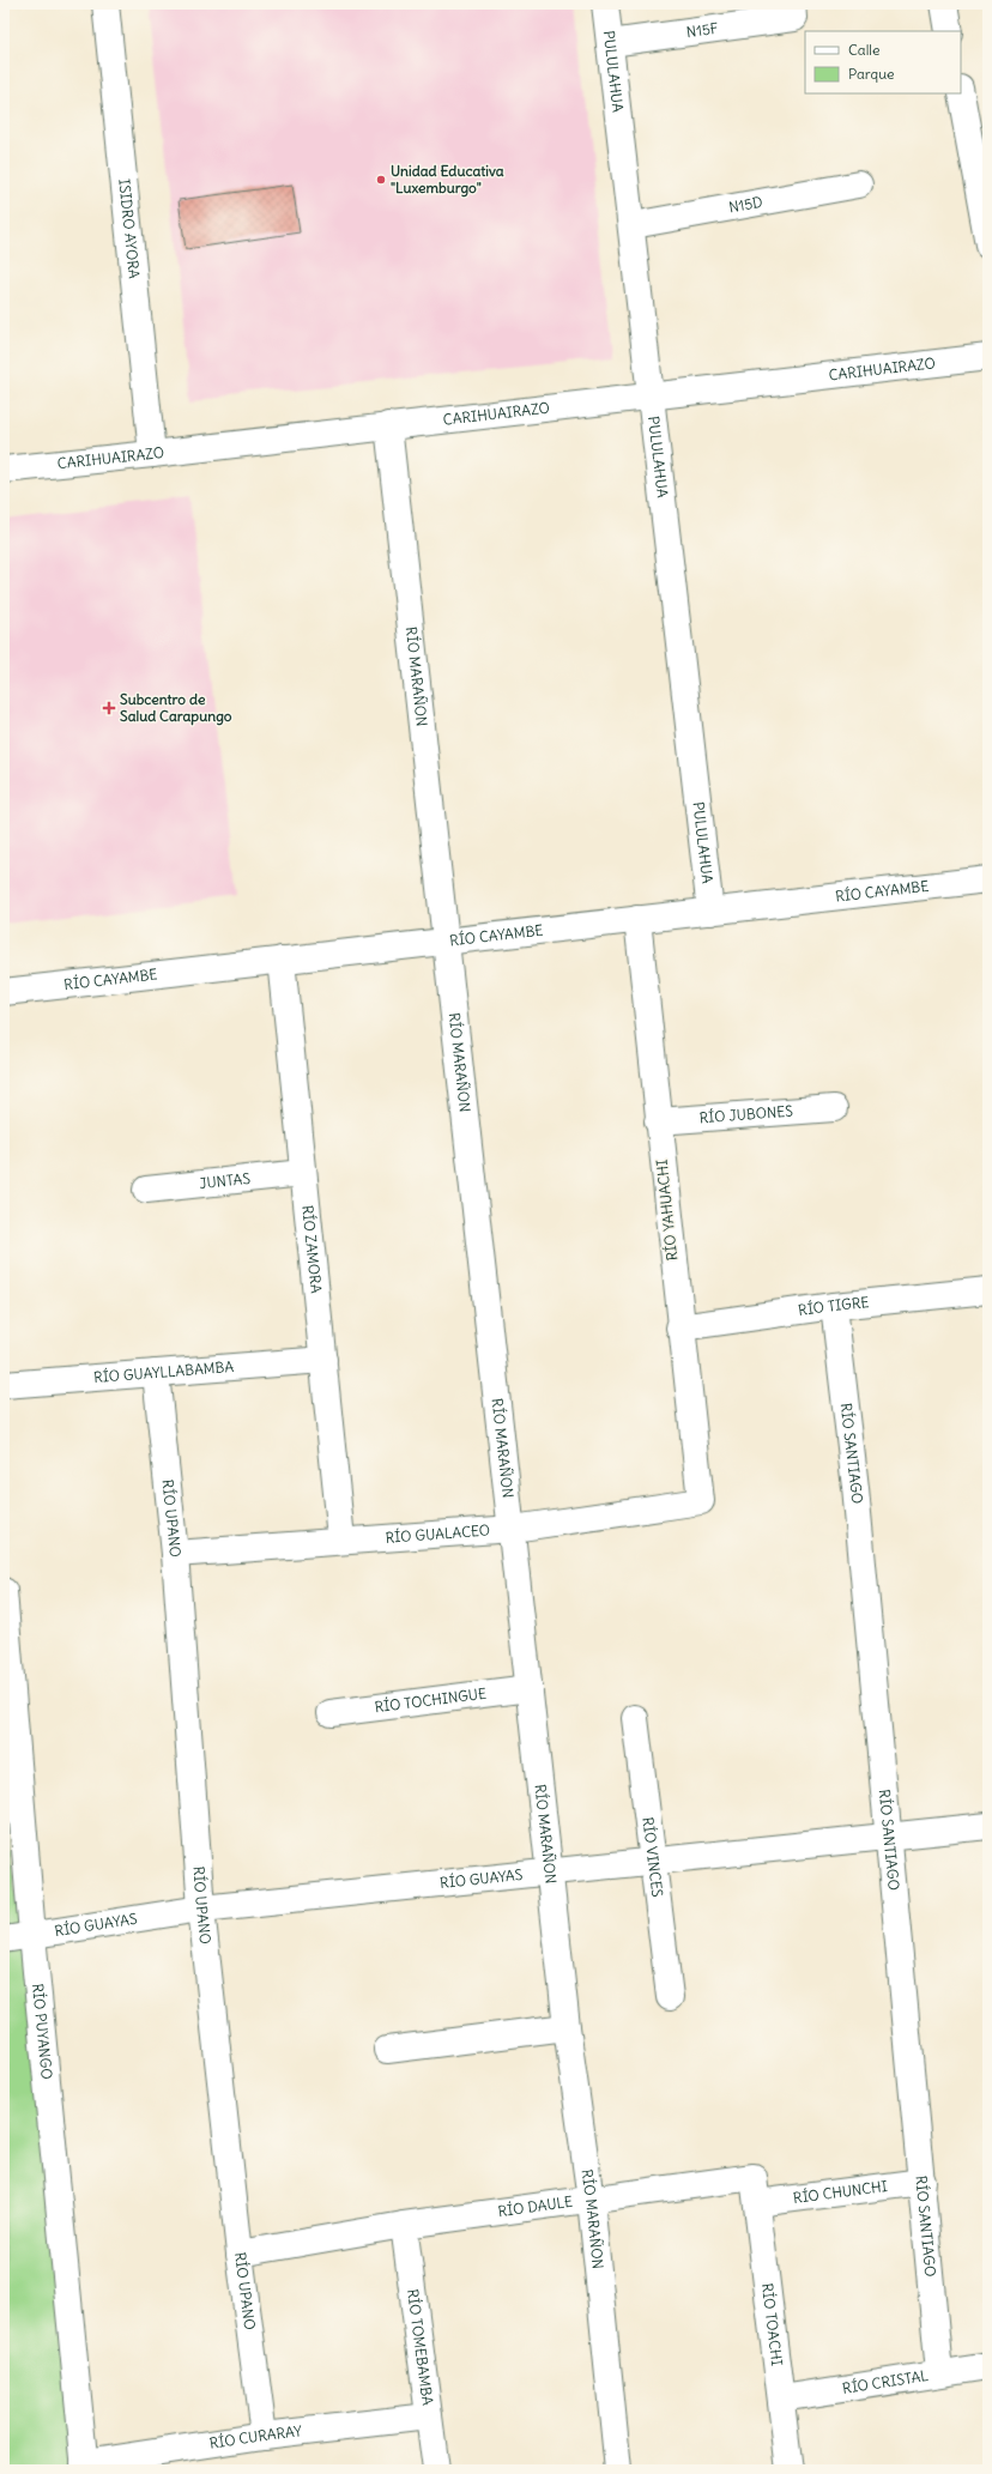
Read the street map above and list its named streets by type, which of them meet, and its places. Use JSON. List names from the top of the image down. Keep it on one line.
{"streets":{"street":["N15F","PULULAHUA","N15D","ISIDRO AYORA","CARIHUAIRAZO","RÍO MARAÑON","RÍO CAYAMBE","RÍO JUBONES","JUNTAS","RÍO YAHUACHI","RÍO ZAMORA","RÍO TIGRE","RÍO GUAYLLABAMBA","RÍO SANTIAGO","RÍO UPANO","RÍO GUALACEO","RÍO TOCHINGUE","RÍO VINCES","RÍO GUAYAS","RÍO PUYANGO","RÍO CHUNCHI","RÍO DAULE","RÍO TOACHI","RÍO TOMEBAMBA","RÍO CRISTAL","RÍO CURARAY"]},"crossings":[["N15F","PULULAHUA"],["PULULAHUA","N15D"],["PULULAHUA","CARIHUAIRAZO"],["PULULAHUA","RÍO CAYAMBE"],["ISIDRO AYORA","CARIHUAIRAZO"],["CARIHUAIRAZO","RÍO MARAÑON"],["RÍO MARAÑON","RÍO CAYAMBE"],["RÍO MARAÑON","RÍO GUALACEO"],["RÍO MARAÑON","RÍO TOCHINGUE"],["RÍO MARAÑON","RÍO GUAYAS"],["RÍO MARAÑON","RÍO DAULE"],["RÍO CAYAMBE","RÍO YAHUACHI"],["RÍO CAYAMBE","RÍO ZAMORA"],["RÍO JUBONES","RÍO YAHUACHI"],["JUNTAS","RÍO ZAMORA"],["RÍO YAHUACHI","RÍO TIGRE"],["RÍO YAHUACHI","RÍO GUALACEO"],["RÍO ZAMORA","RÍO GUAYLLABAMBA"],["RÍO ZAMORA","RÍO GUALACEO"],["RÍO TIGRE","RÍO SANTIAGO"],["RÍO GUAYLLABAMBA","RÍO UPANO"],["RÍO SANTIAGO","RÍO GUAYAS"],["RÍO SANTIAGO","RÍO CHUNCHI"],["RÍO SANTIAGO","RÍO CRISTAL"],["RÍO UPANO","RÍO GUALACEO"],["RÍO UPANO","RÍO GUAYAS"],["RÍO UPANO","RÍO DAULE"],["RÍO UPANO","RÍO CURARAY"],["RÍO VINCES","RÍO GUAYAS"],["RÍO GUAYAS","RÍO PUYANGO"],["RÍO PUYANGO","RÍO CURARAY"],["RÍO CHUNCHI","RÍO DAULE"],["RÍO CHUNCHI","RÍO TOACHI"],["RÍO DAULE","RÍO TOACHI"],["RÍO DAULE","RÍO TOMEBAMBA"],["RÍO TOACHI","RÍO CRISTAL"],["RÍO TOMEBAMBA","RÍO CURARAY"]],"places":{"other":["Unidad Educativa \"Luxemburgo\""],"health":["Subcentro de Salud Carapungo"]},"legend":["Calle","Parque"]}
